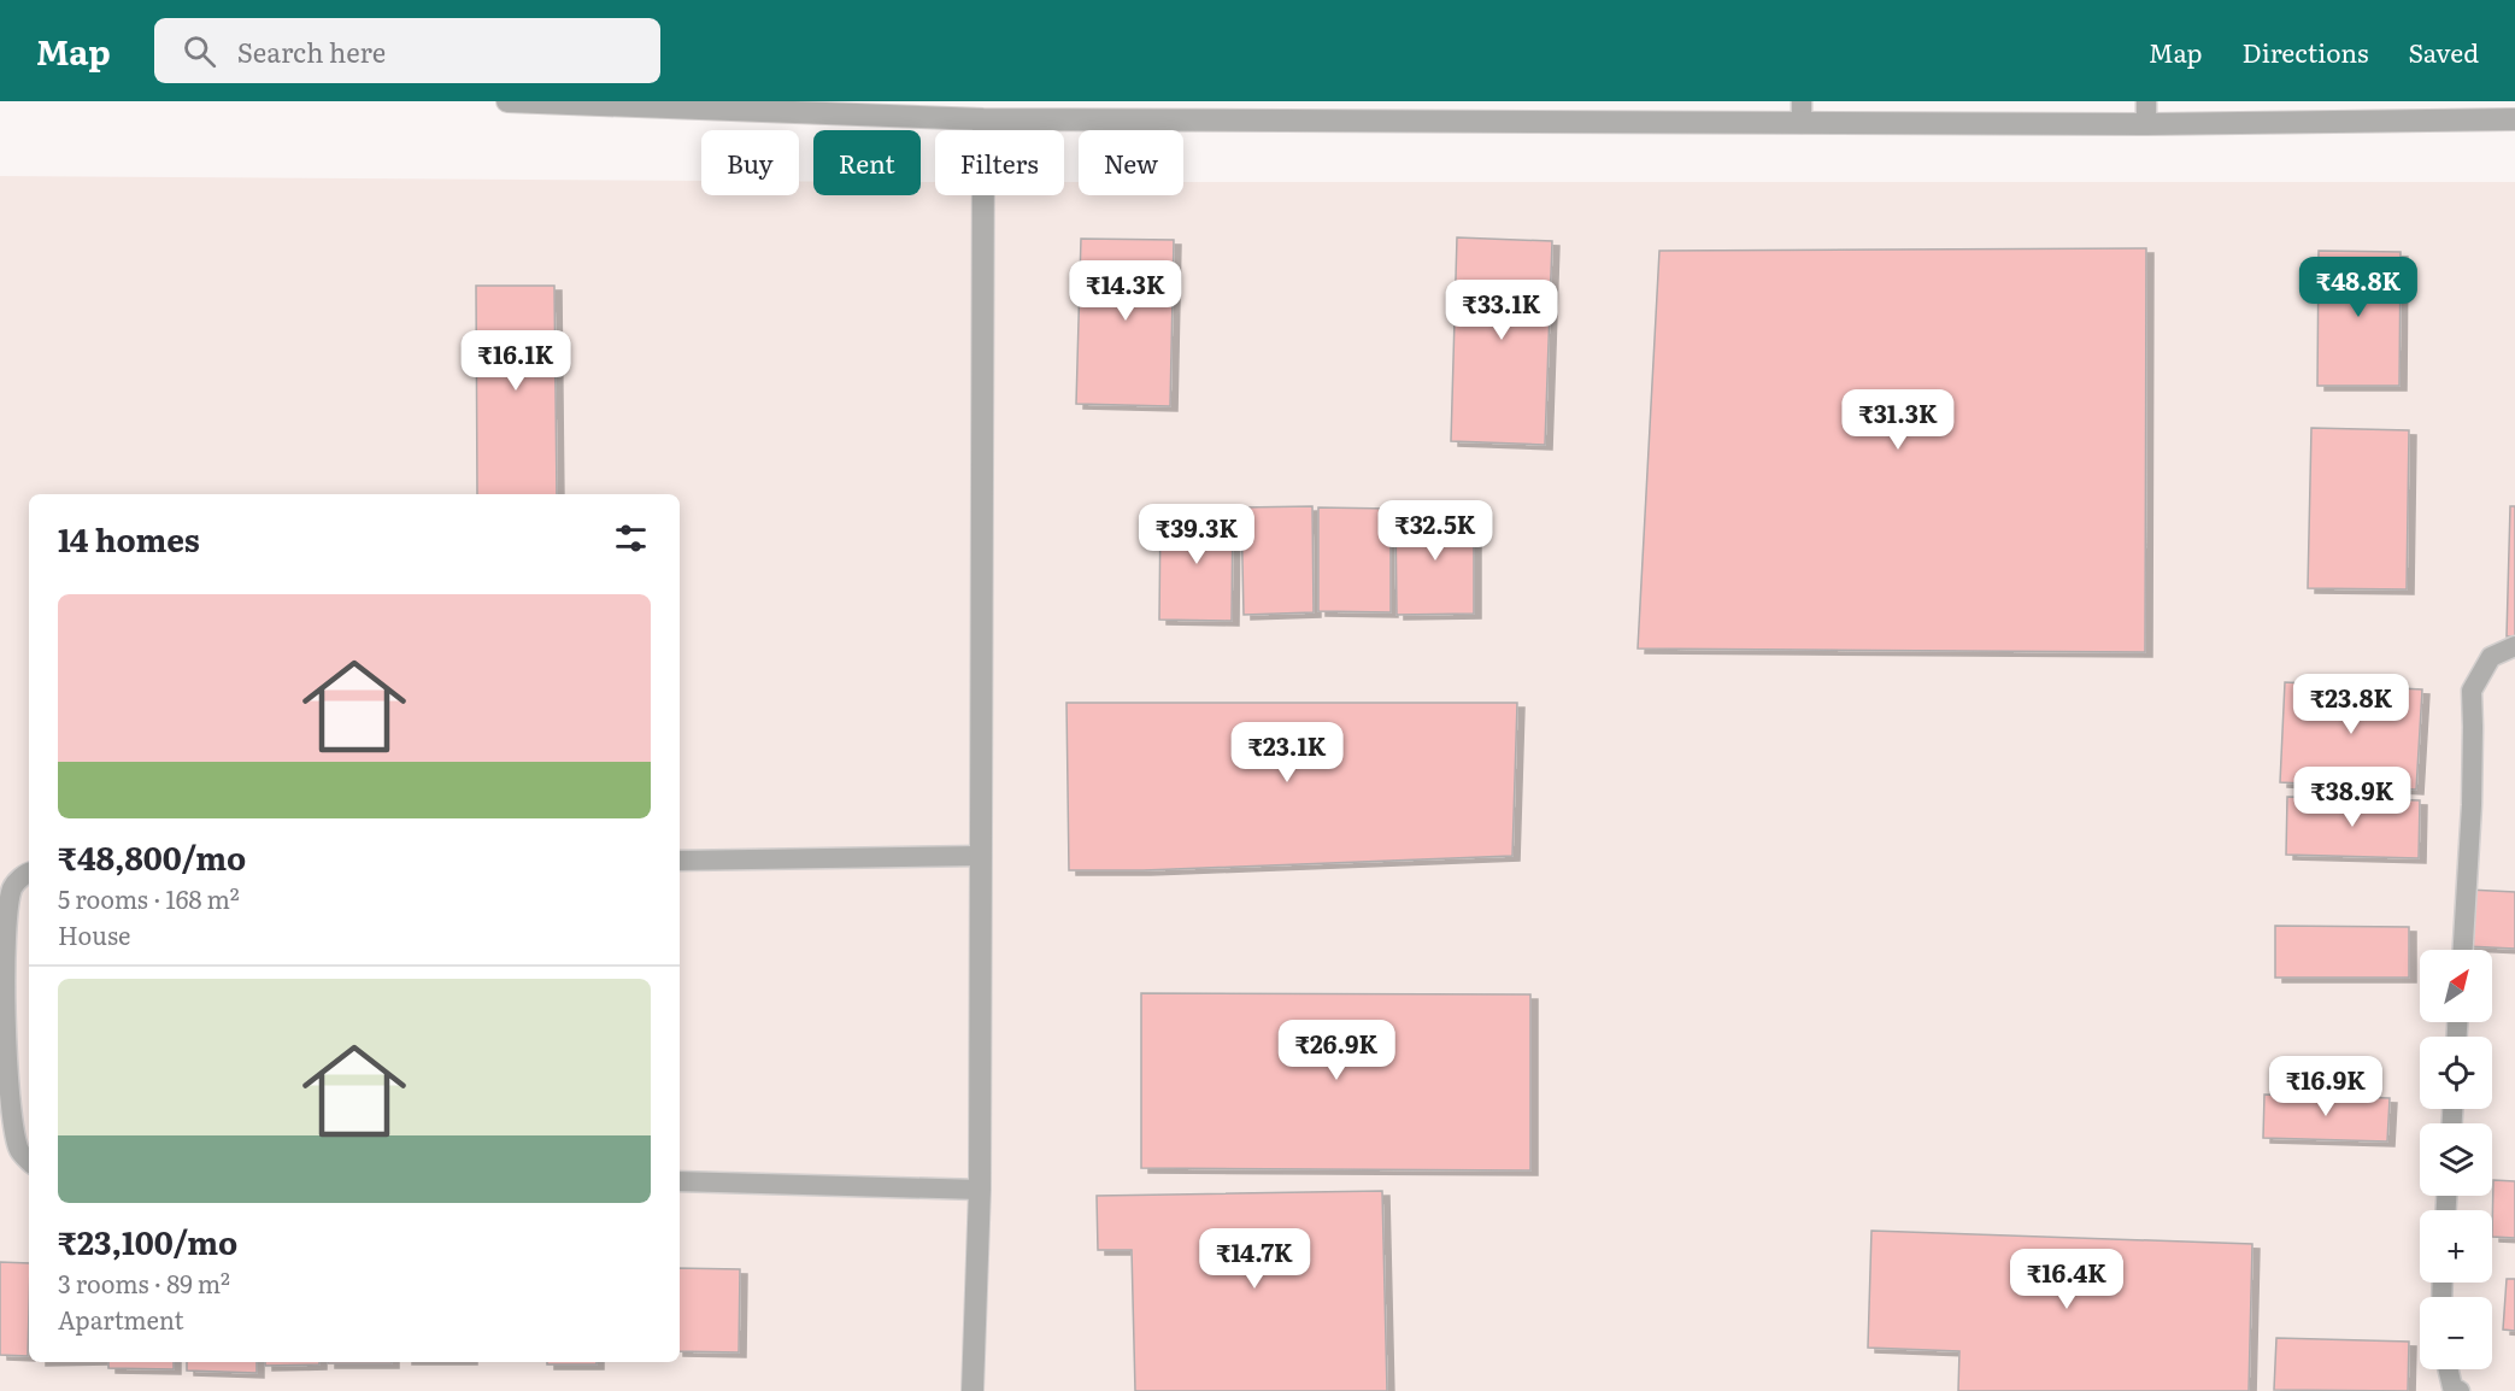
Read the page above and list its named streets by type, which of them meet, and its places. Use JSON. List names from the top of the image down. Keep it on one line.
{"north":"top right","page":{"header":"Map","search":"Search here","nav":["Map","Directions","Saved"],"chip":["Buy","Rent","Filters","New"],"price":["₹48.8K","₹14.3K","₹33.1K","₹16.1K","₹31.3K","₹32.5K","₹39.3K","₹23.8K","₹23.1K","₹38.9K","₹26.9K","₹16.9K","₹14.7K","₹16.4K"],"heading":"14 homes","list":[{"name":"₹48,800/mo","note":"5 rooms · 168 m² · House"},{"name":"₹23,100/mo","note":"3 rooms · 89 m² · Apartment"}],"map_buttons":["+","−"]}}
